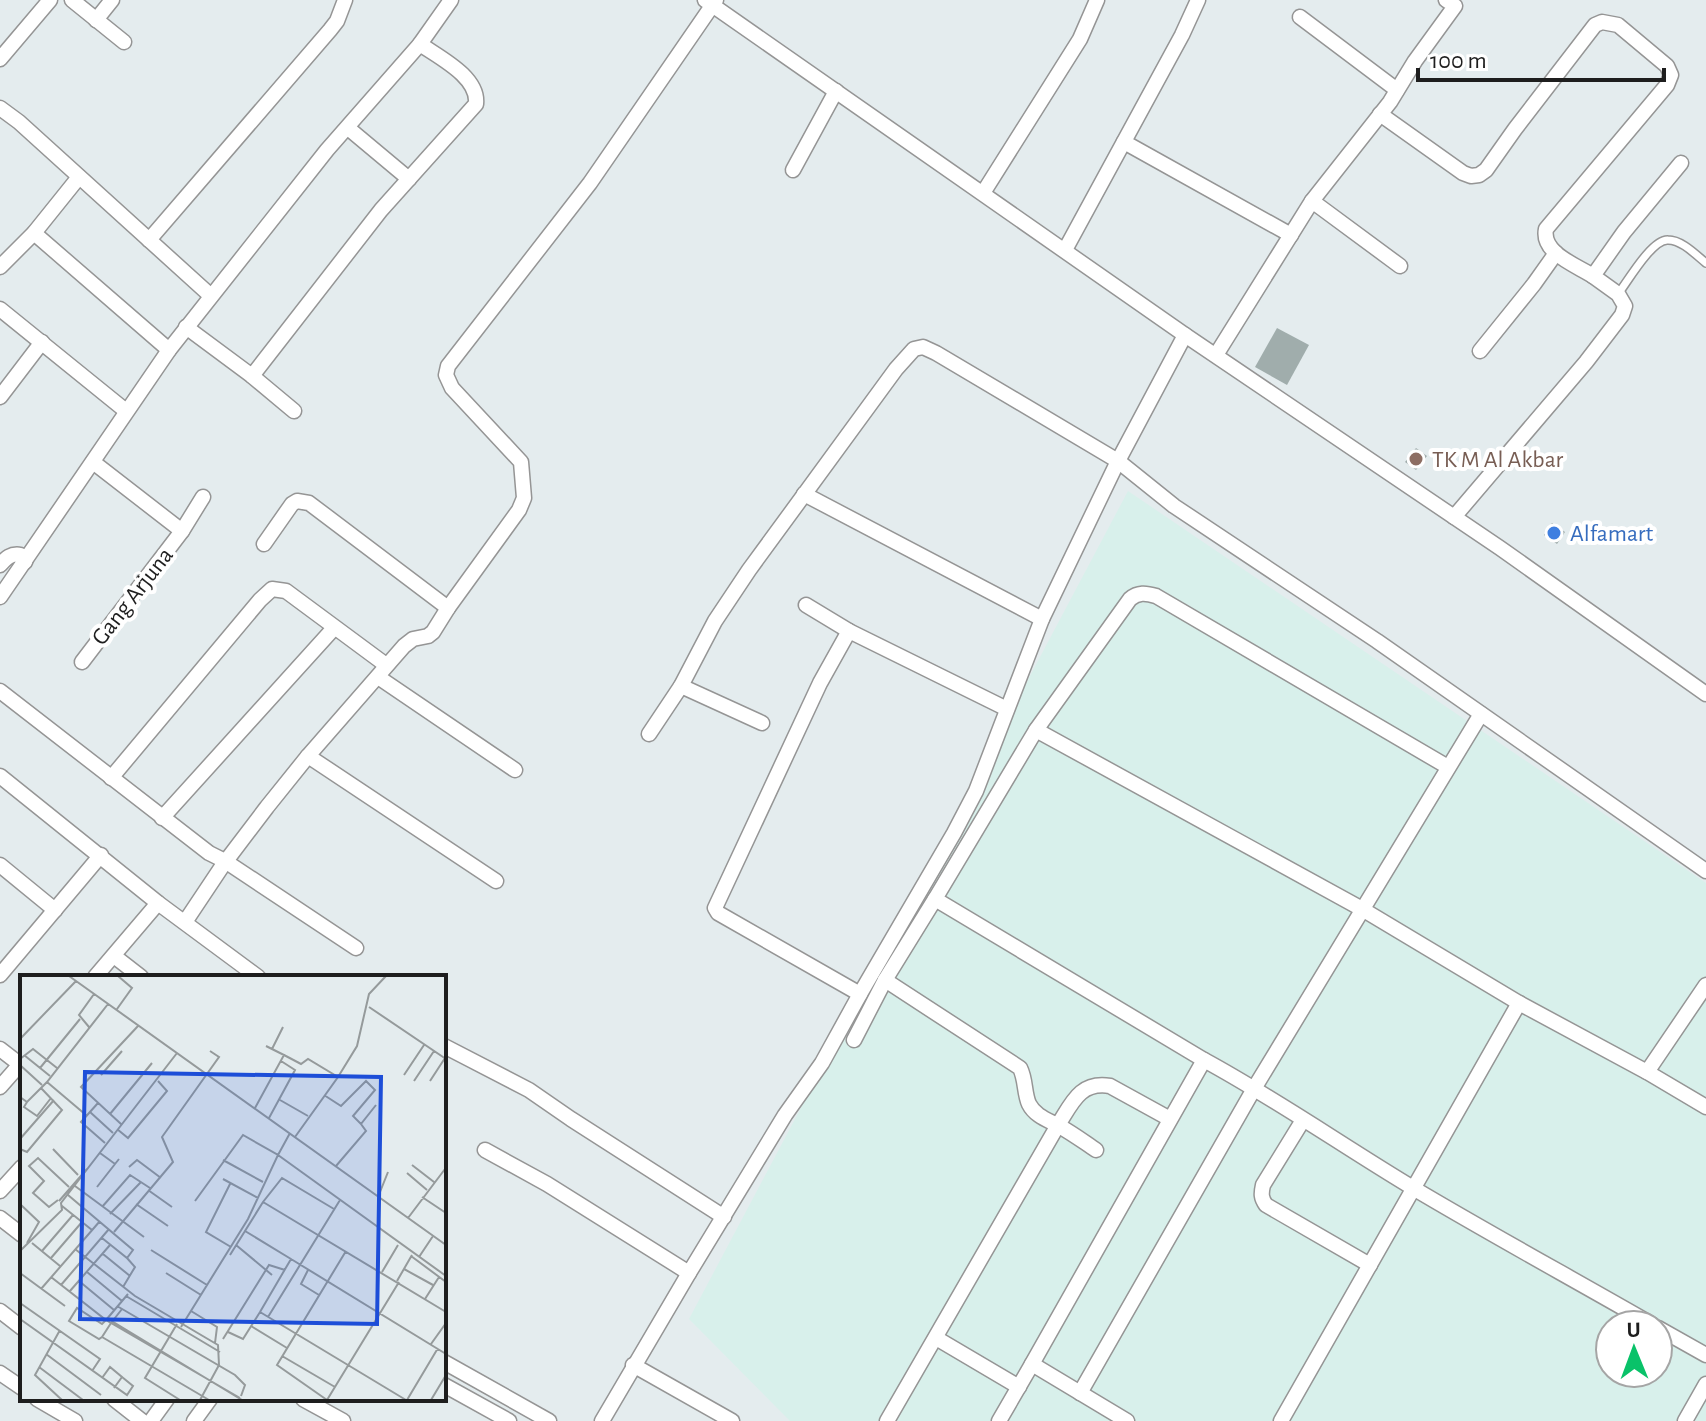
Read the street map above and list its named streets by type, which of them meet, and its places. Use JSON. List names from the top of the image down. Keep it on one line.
{"streets":{"street":["Gang Arjuna"]},"places":["TK M Al Akbar","Alfamart"],"scale_bar":"100 m","north":"top"}
